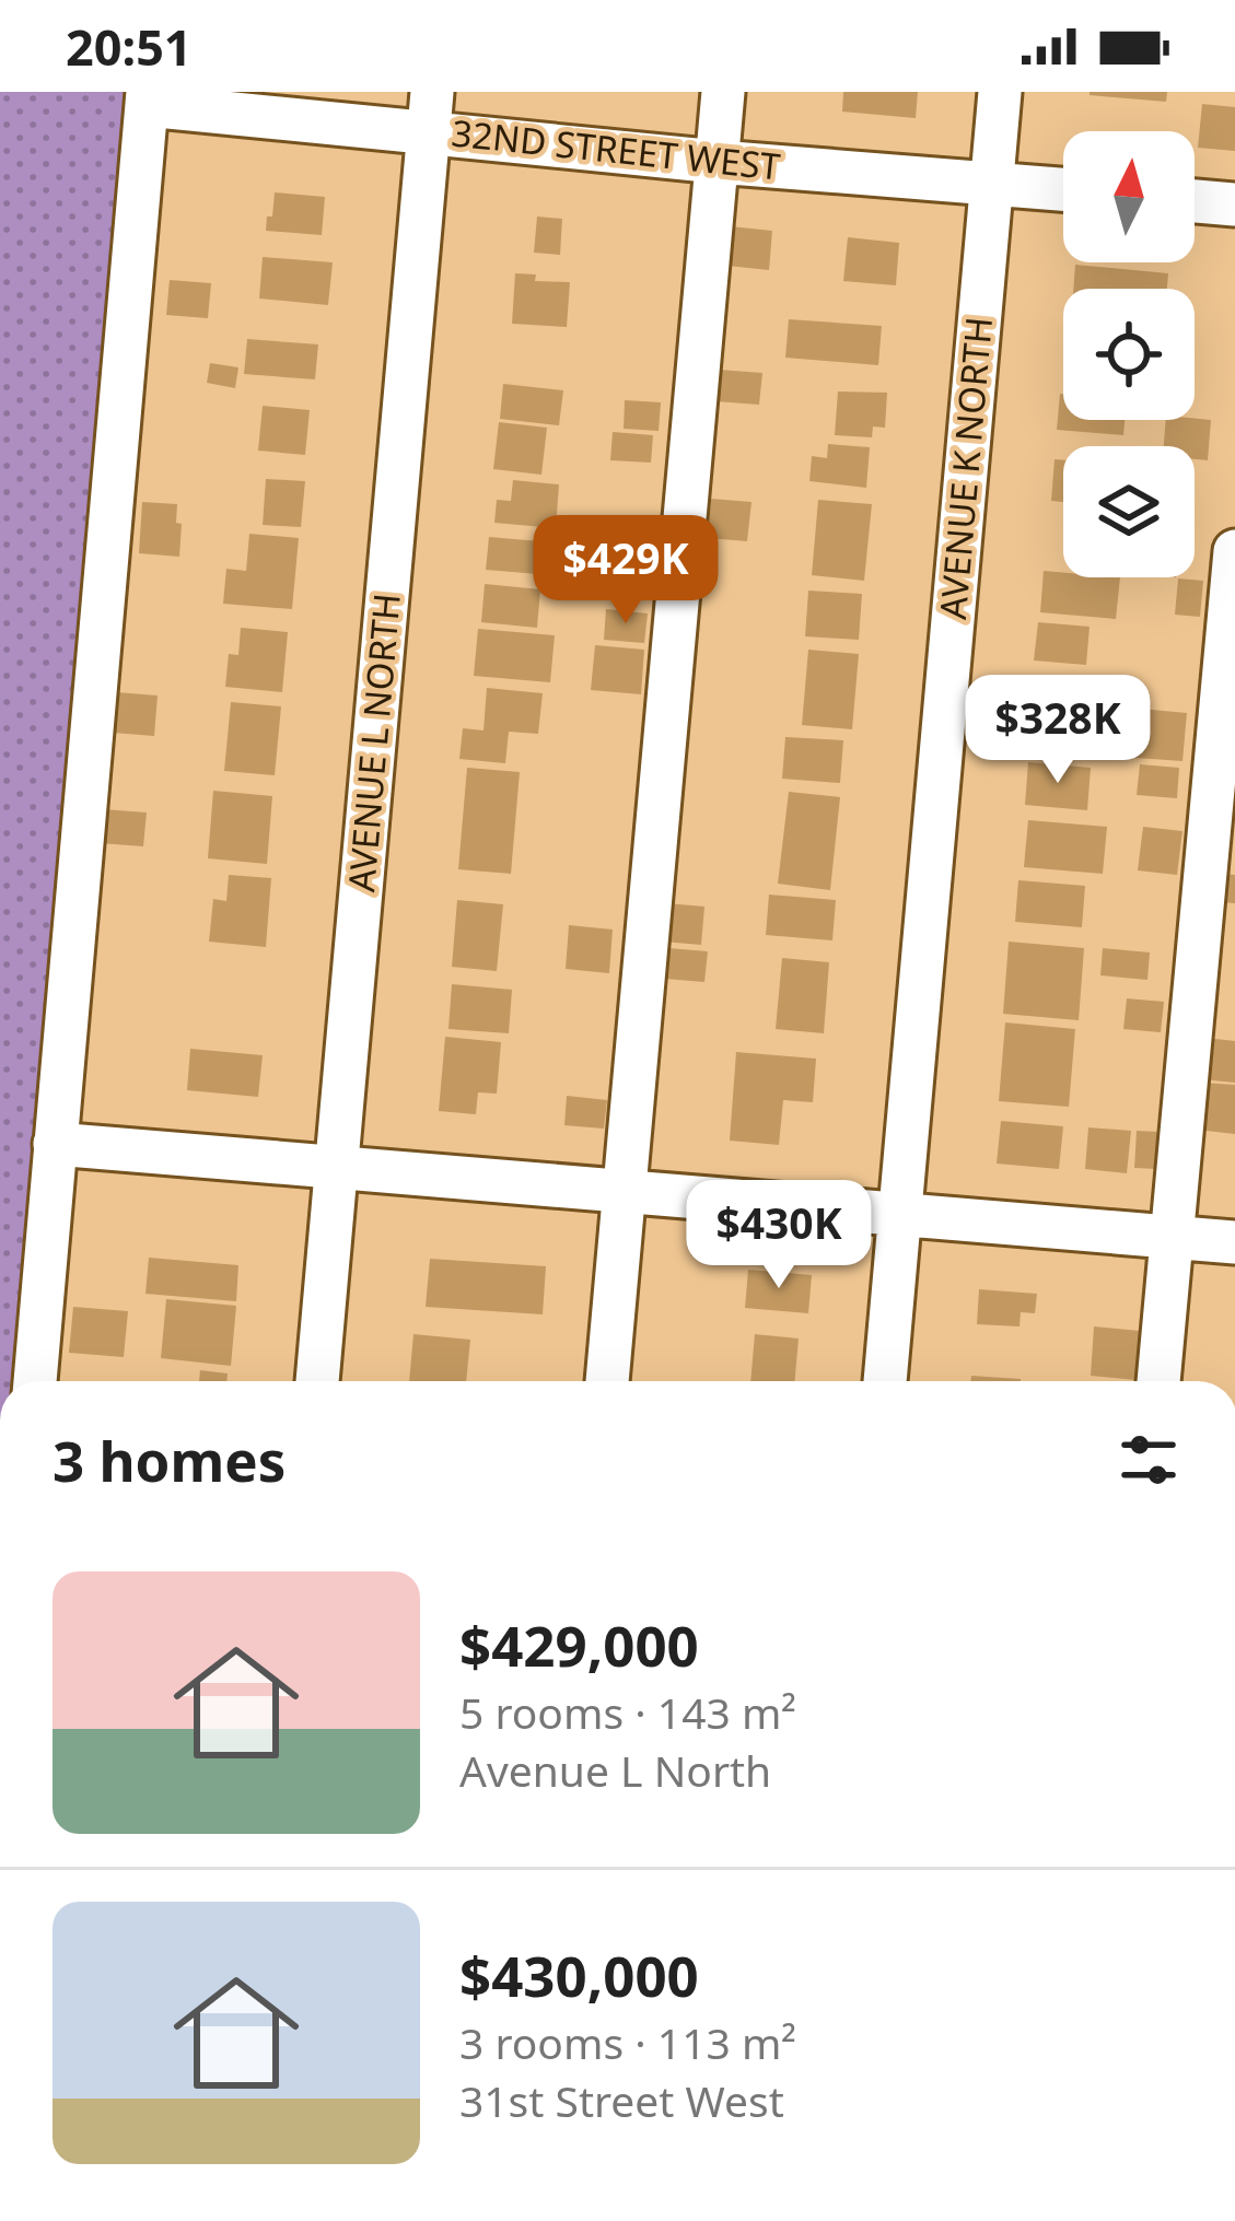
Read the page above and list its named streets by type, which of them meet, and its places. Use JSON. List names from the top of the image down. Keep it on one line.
{"streets":{"street":["32ND STREET WEST","AVENUE K NORTH","AVENUE L NORTH"]},"crossings":[["32ND STREET WEST","AVENUE K NORTH"],["32ND STREET WEST","AVENUE L NORTH"]],"north":"top","page":{"status":"20:51","price":["$429K","$328K","$430K"],"heading":"3 homes","list":[{"name":"$429,000","note":"5 rooms · 143 m² · Avenue L North"},{"name":"$430,000","note":"3 rooms · 113 m² · 31st Street West"}]}}
